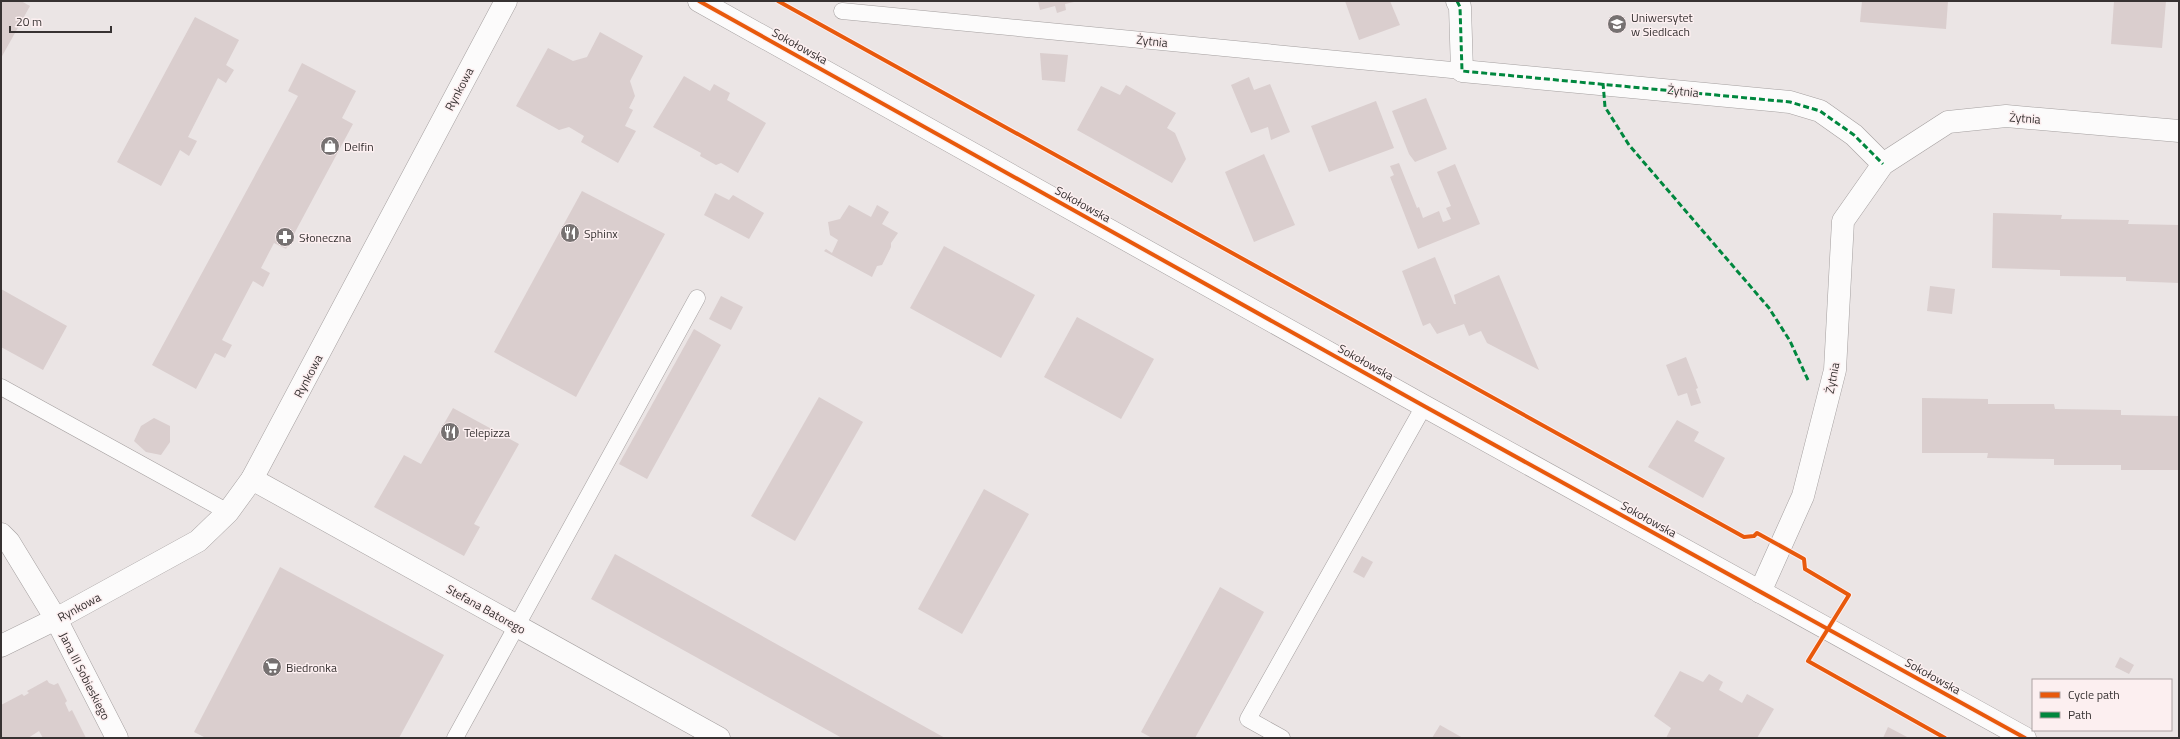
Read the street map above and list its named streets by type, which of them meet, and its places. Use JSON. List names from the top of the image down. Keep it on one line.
{"streets":{"street":["Żytnia","Sokołowska","Rynkowa","Stefana Batorego","Jana III Sobieskiego"]},"crossings":[["Żytnia","Sokołowska"],["Rynkowa","Stefana Batorego"],["Rynkowa","Jana III Sobieskiego"]],"places":{"school or university":["Uniwersytet w Siedlcach"],"shop":["Delfin"],"restaurant":["Sphinx","Telepizza"],"pharmacy":["Słoneczna"],"supermarket":["Biedronka"]},"legend":["Cycle path","Path"],"scale_bar":"20 m"}
